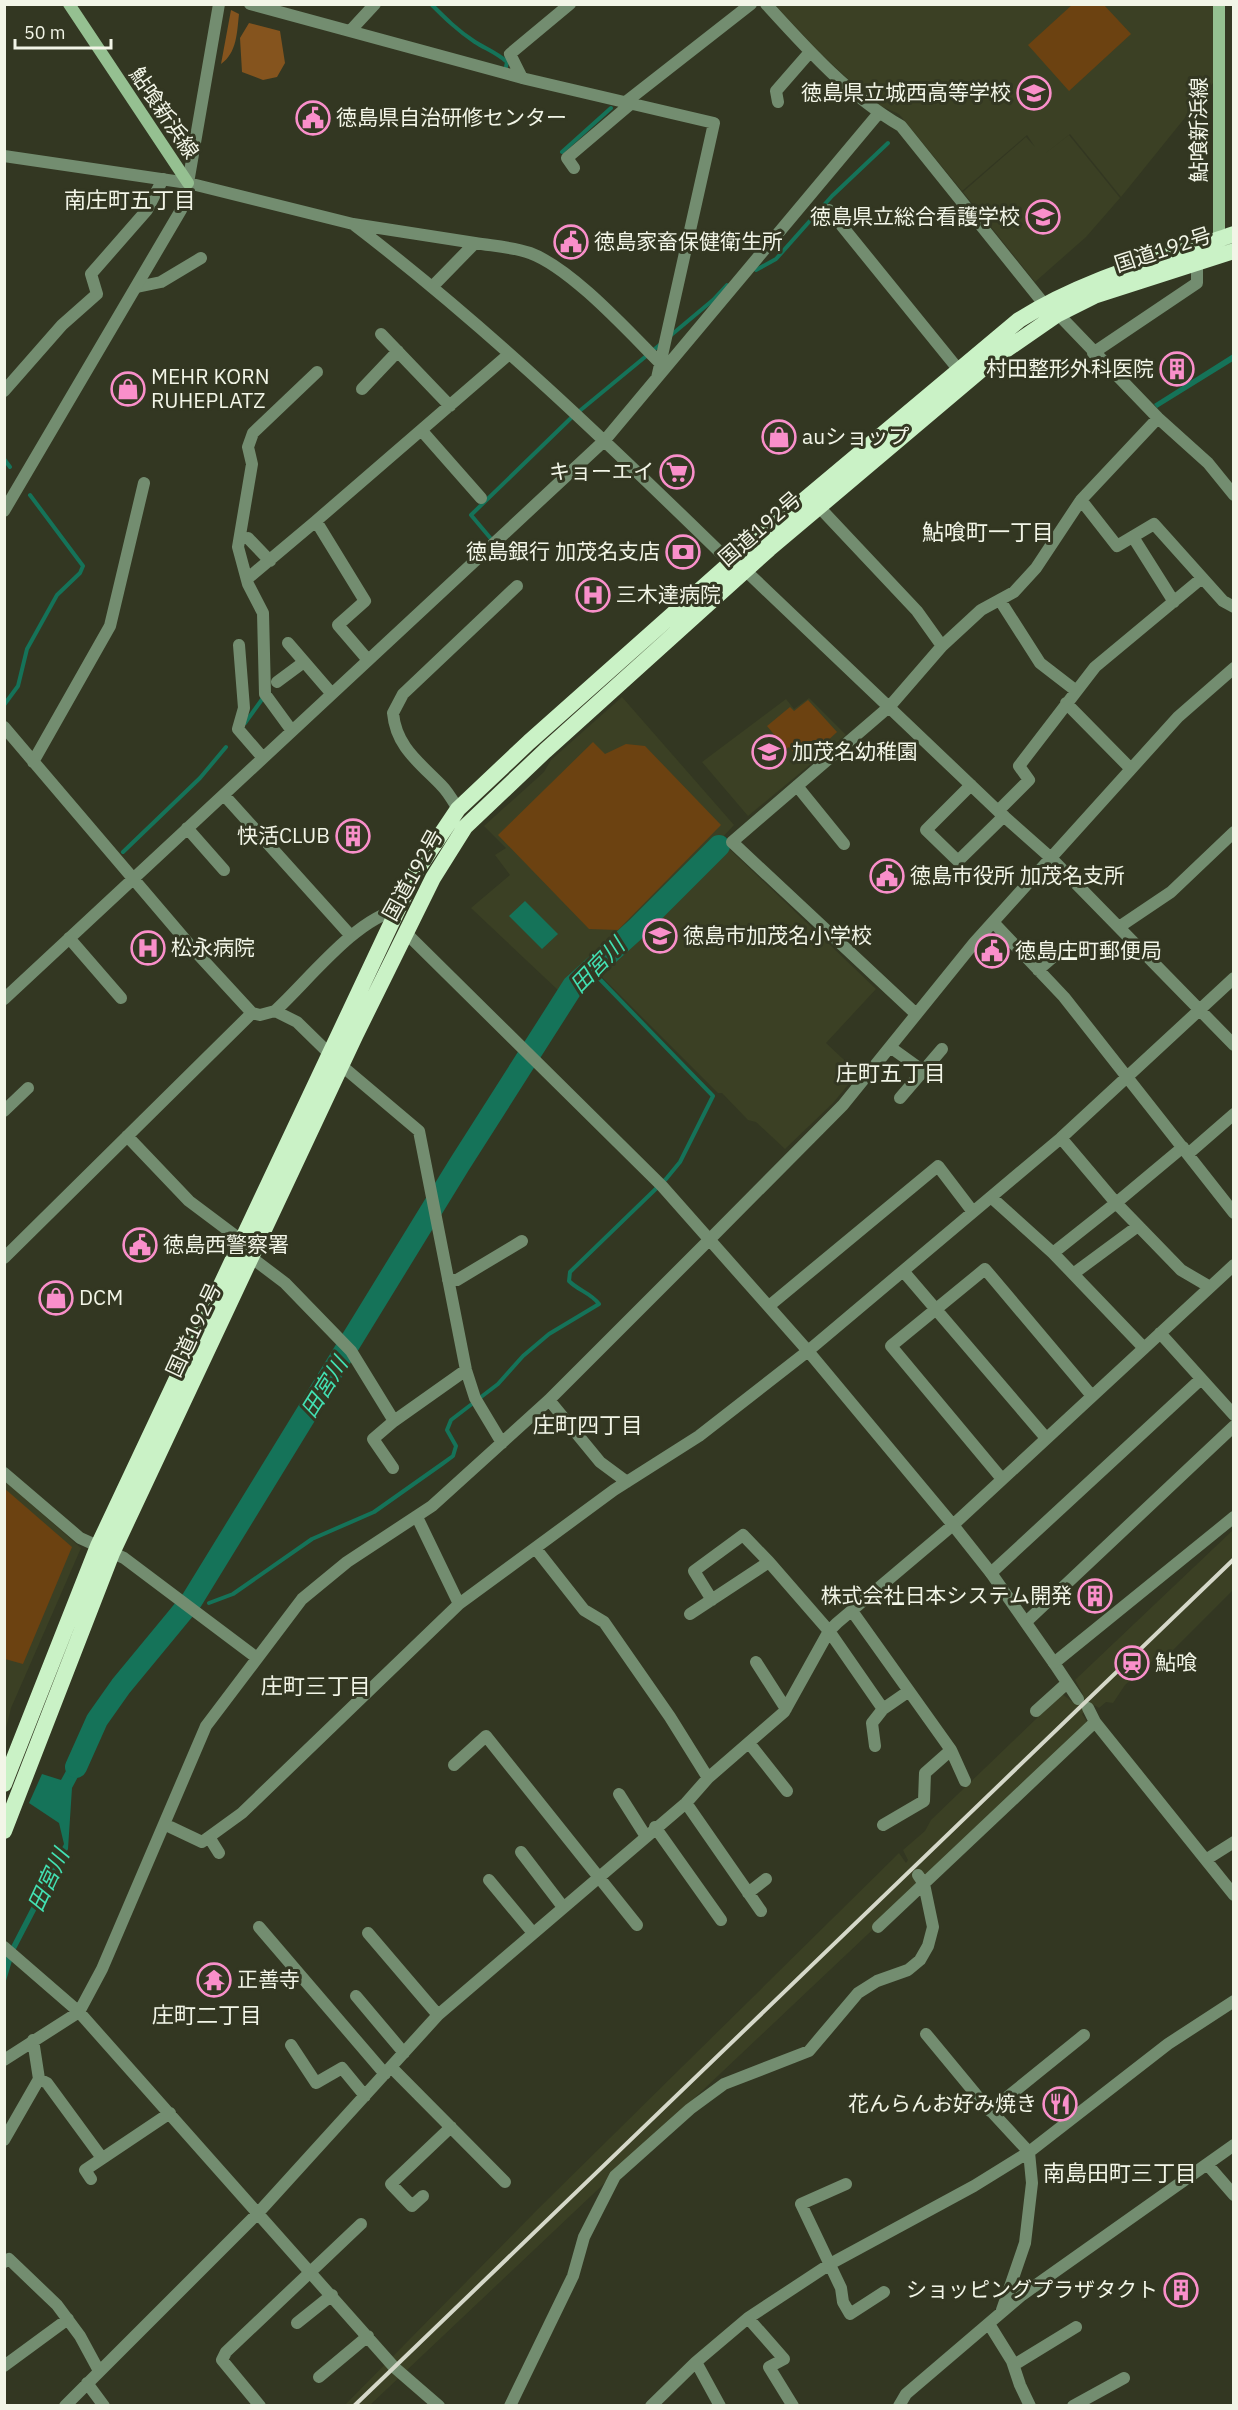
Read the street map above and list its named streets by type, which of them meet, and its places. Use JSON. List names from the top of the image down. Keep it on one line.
{"streets":{"highway":["国道192号"],"main road":["鮎喰新浜線"]},"crossings":[["鮎喰新浜線","国道192号"]],"districts":["南庄町五丁目","鮎喰町一丁目","庄町五丁目","庄町四丁目","庄町三丁目","庄町二丁目","南島田町三丁目"],"water":["田宮川"],"places":{"school or university":["徳島県立城西高等学校","徳島県立総合看護学校","加茂名幼稚園","徳島市加茂名小学校"],"public building":["徳島県自治研修センター","徳島家畜保健衛生所","徳島市役所 加茂名支所","徳島庄町郵便局","徳島西警察署"],"building":["村田整形外科医院","快活CLUB","株式会社日本システム開発","ショッピングプラザタクト"],"shop":["MEHR KORN RUHEPLATZ","auショップ","DCM"],"supermarket":["キョーエイ"],"bank":["徳島銀行 加茂名支店"],"hospital":["三木達病院","松永病院"],"station":["鮎喰"],"temple":["正善寺"],"restaurant":["花んらんお好み焼き"]},"scale_bar":"50 m"}
